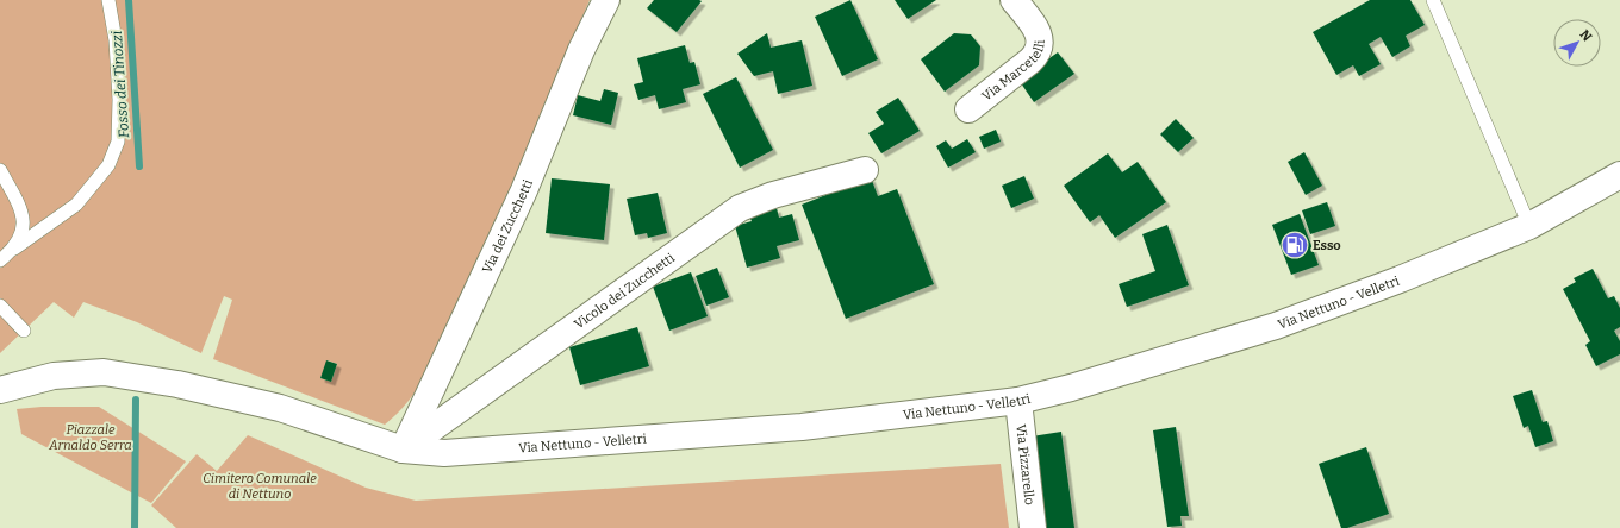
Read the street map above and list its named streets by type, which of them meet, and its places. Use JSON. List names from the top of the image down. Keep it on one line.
{"streets":{"main road":["Via Marcetelli","Via dei Zucchetti","Vicolo dei Zucchetti","Via Nettuno - Velletri","Via Pizzarello"]},"crossings":[["Via dei Zucchetti","Vicolo dei Zucchetti"],["Via dei Zucchetti","Via Nettuno - Velletri"],["Vicolo dei Zucchetti","Via Nettuno - Velletri"],["Via Nettuno - Velletri","Via Pizzarello"]],"water":["Fosso dei Tinozzi"],"parks":["Piazzale Arnaldo Serra","Cimitero Comunale di Nettuno"],"places":{"fuel station":["Esso"]},"north":"top right"}
